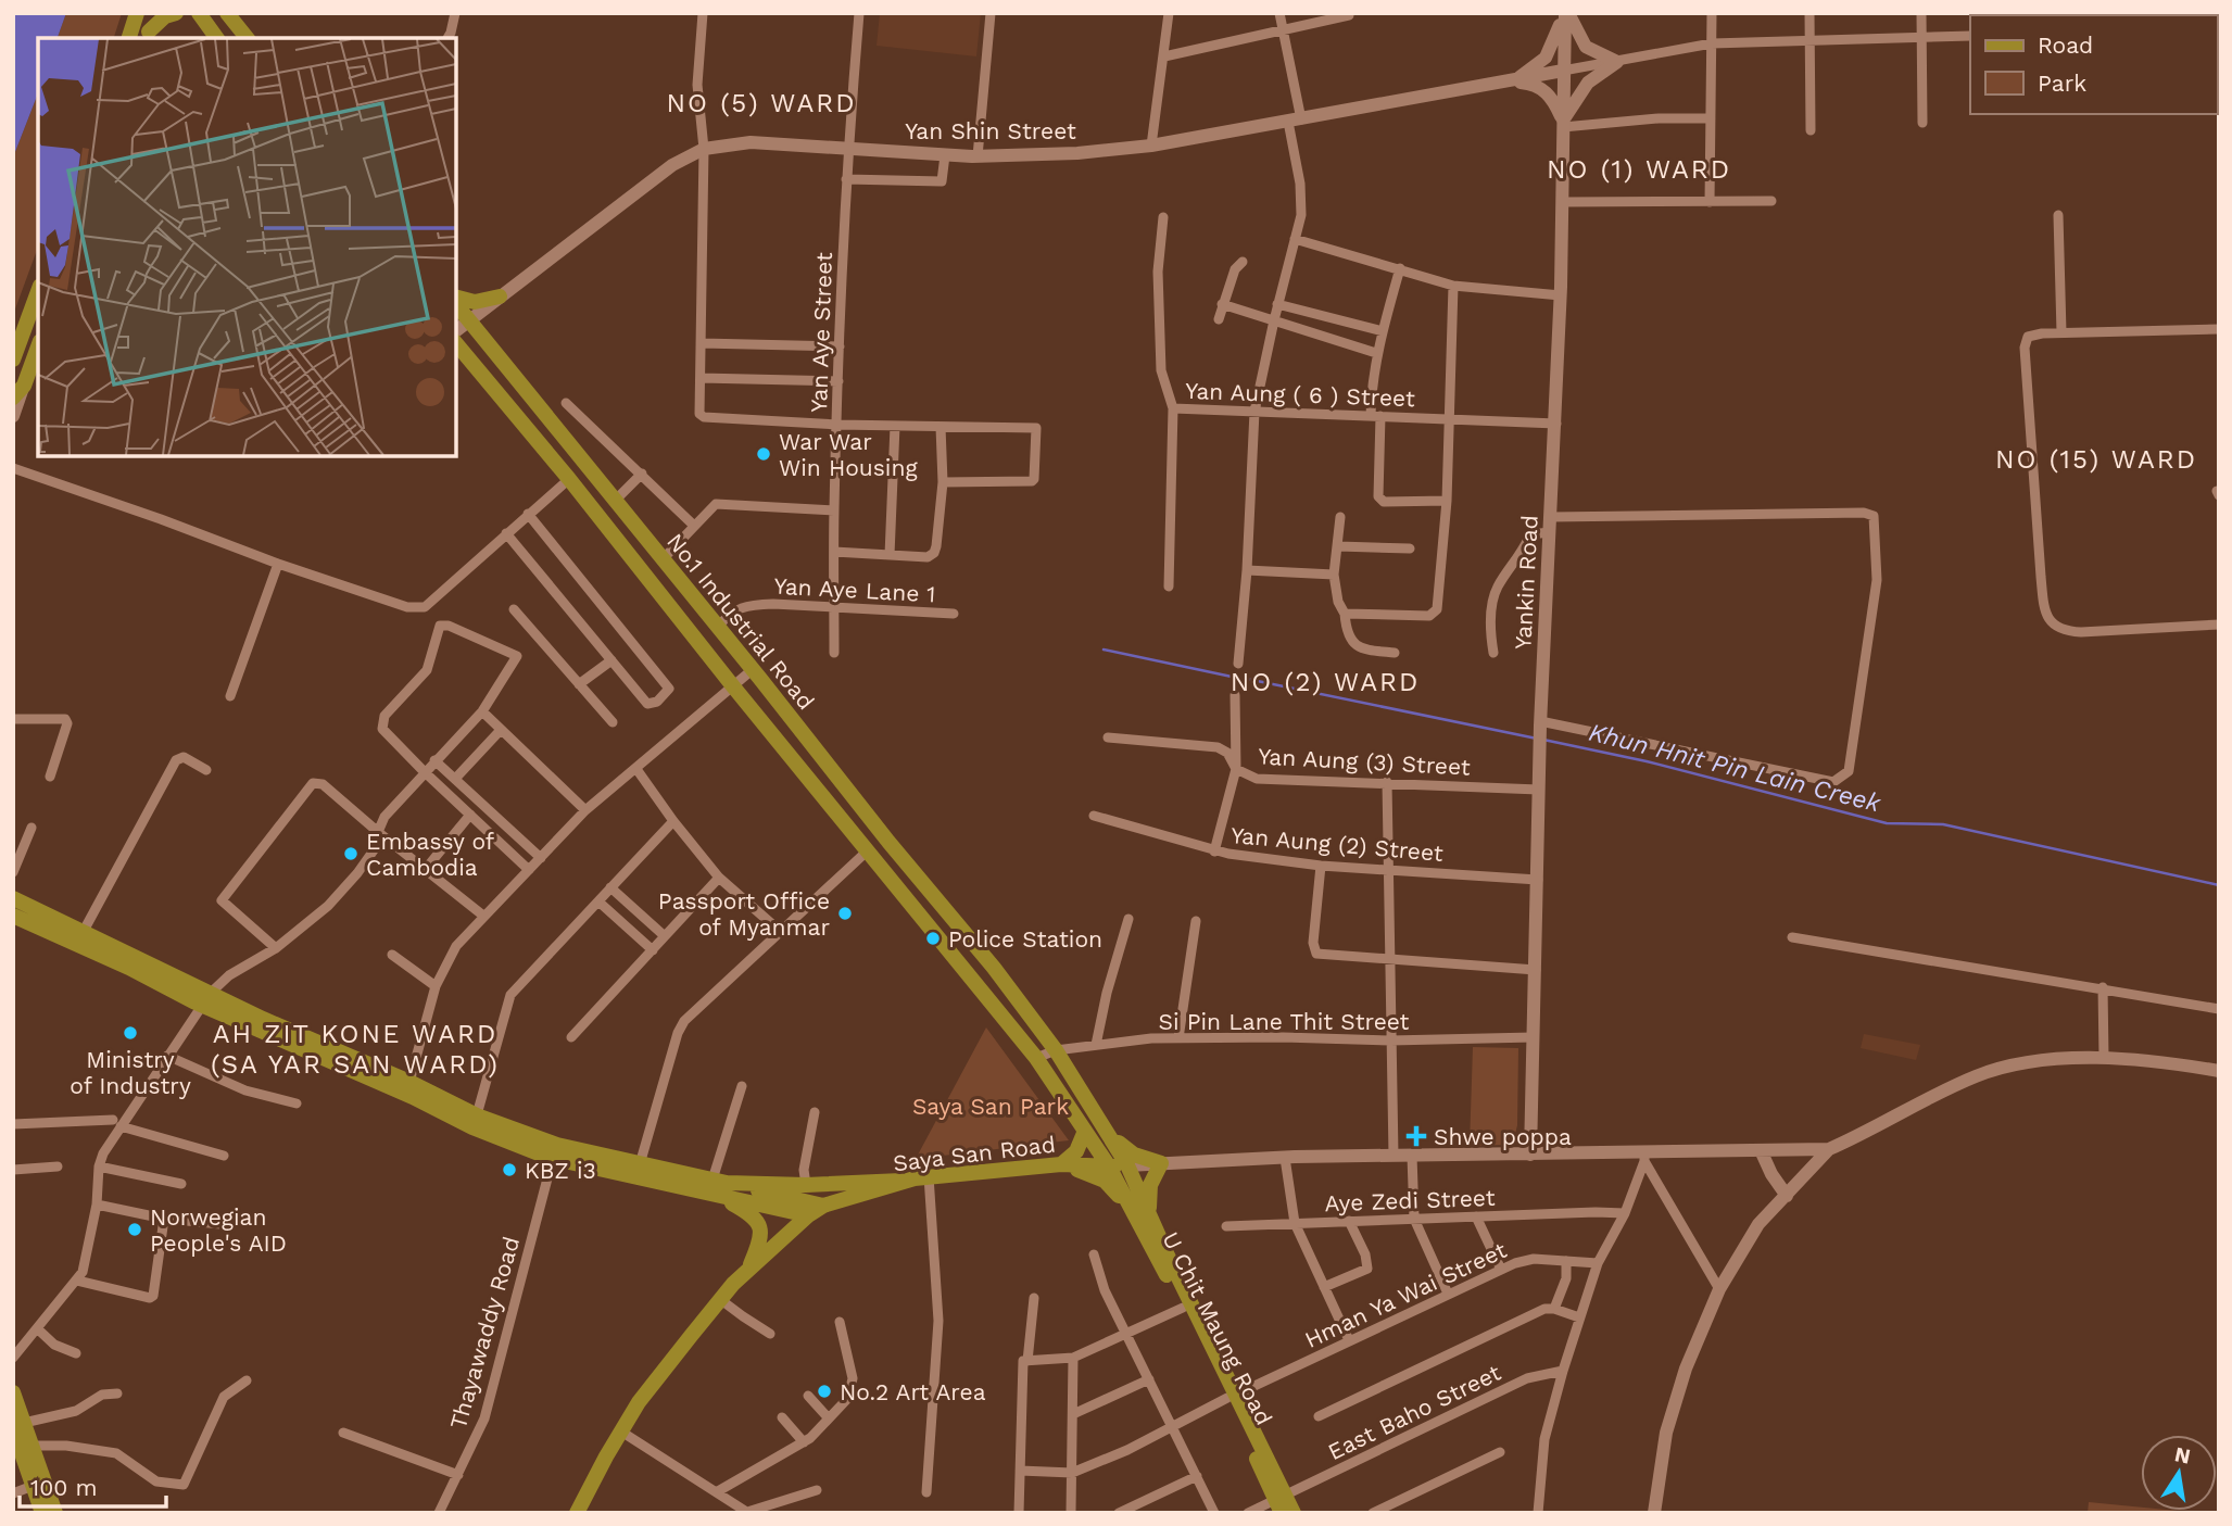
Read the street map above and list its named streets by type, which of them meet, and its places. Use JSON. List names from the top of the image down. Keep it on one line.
{"streets":{"main road":["Yan Shin Street","Yankin Road","No.1 Industrial Road","Saya San Road","U Chit Maung Road"],"street":["Yan Aye Street","Yan Aung ( 6 ) Street","Yan Aye Lane 1","Yan Aung (3) Street","Yan Aung (2) Street","Si Pin Lane Thit Street","Aye Zedi Street","Hman Ya Wai Street","Thayawaddy Road","East Baho Street"]},"crossings":[["Yan Shin Street","Yan Aye Street"],["Yan Shin Street","Yankin Road"],["Yan Shin Street","No.1 Industrial Road"],["Yan Aye Street","Yan Aye Lane 1"],["Yan Aung ( 6 ) Street","Yankin Road"],["Yankin Road","Yan Aung (3) Street"],["Yankin Road","Yan Aung (2) Street"],["Yankin Road","Si Pin Lane Thit Street"],["Yankin Road","Saya San Road"],["Yan Aye Lane 1","No.1 Industrial Road"],["No.1 Industrial Road","Si Pin Lane Thit Street"],["Saya San Road","U Chit Maung Road"],["Hman Ya Wai Street","U Chit Maung Road"],["U Chit Maung Road","East Baho Street"]],"districts":["NO (5) WARD","NO (1) WARD","NO (15) WARD","NO (2) WARD","AH ZIT KONE WARD (SA YAR SAN WARD)"],"water":["Khun Hnit Pin Lain Creek"],"parks":["Saya San Park"],"places":{"other":["War War Win Housing","Embassy of Cambodia","Passport Office of Myanmar","Police Station","Ministry of Industry","KBZ i3","Norwegian People's AID","No.2 Art Area"],"health":["Shwe poppa"]},"legend":["Road","Park"],"scale_bar":"100 m","north":"top"}
